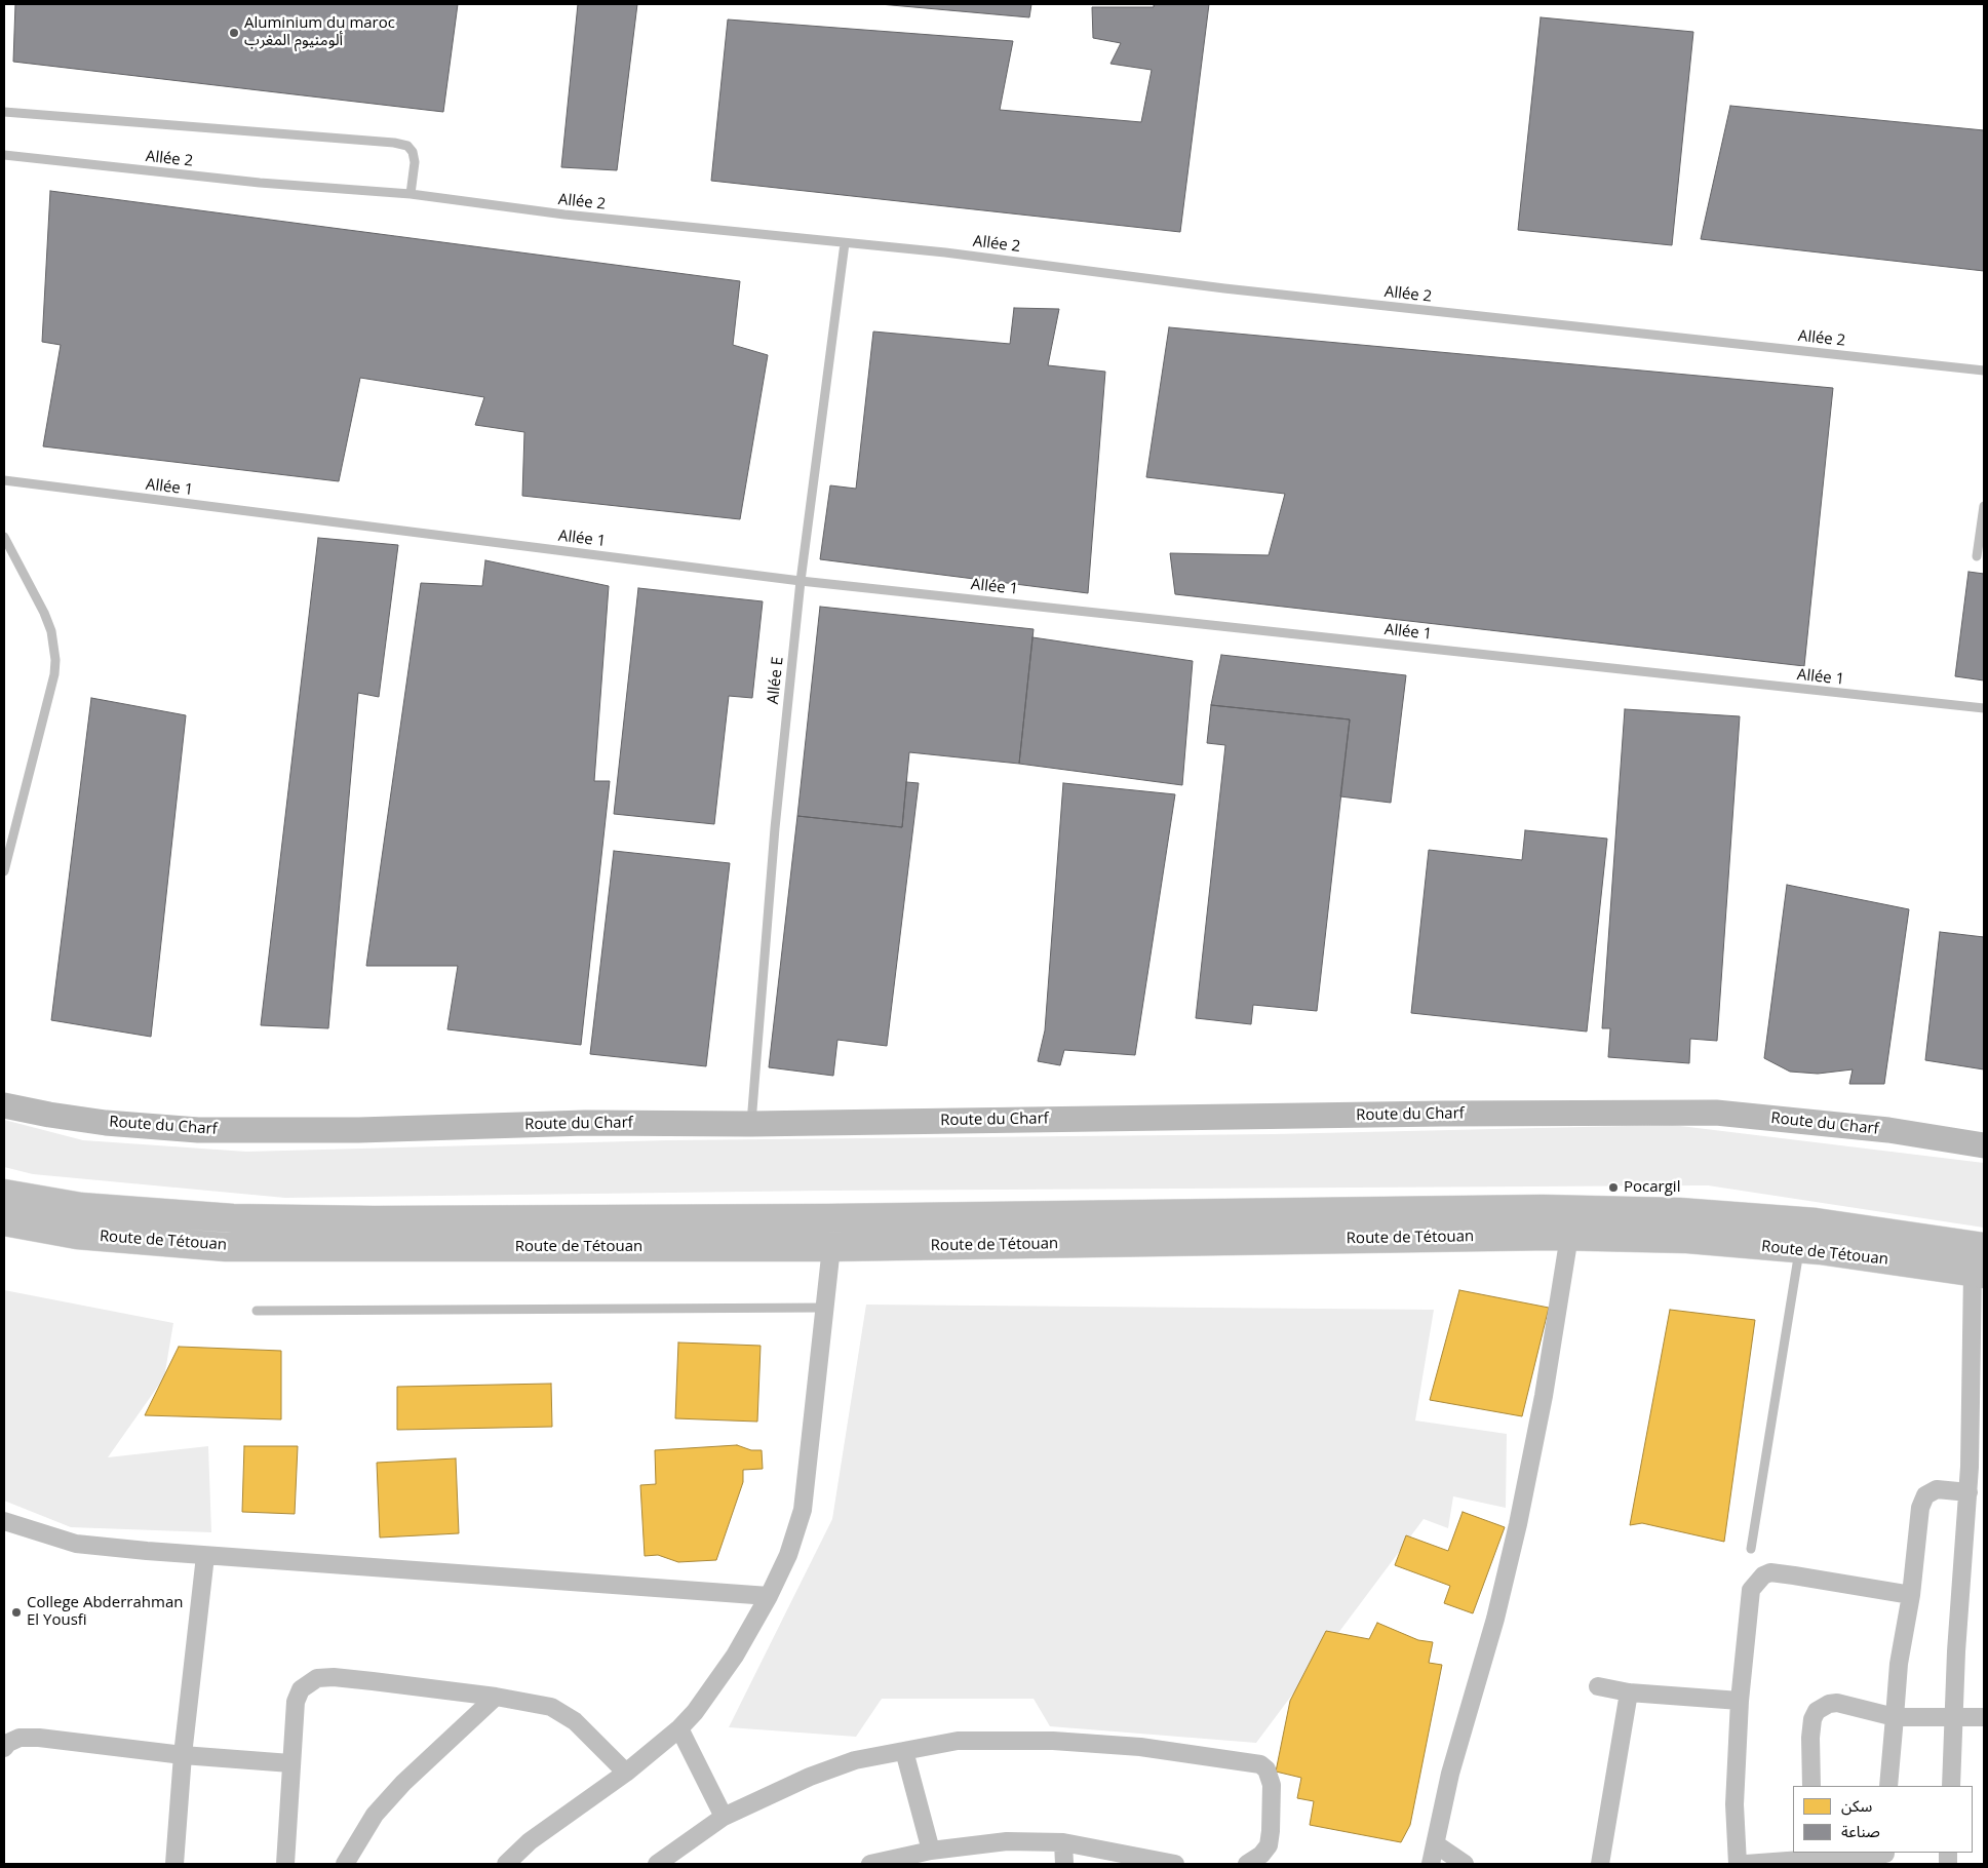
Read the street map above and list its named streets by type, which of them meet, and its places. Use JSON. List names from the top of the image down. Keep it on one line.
{"streets":{"highway":["Route de Tétouan"],"street":["Route du Charf"],"lane":["Allée 2","Allée 1","Allée E"]},"crossings":[["Allée 2","Allée E"],["Allée 1","Allée E"],["Allée E","Route du Charf"]],"places":["Aluminium du maroc ألومنيوم المغرب","Pocargil","College Abderrahman El Yousfi"],"legend":["سكن","صناعة"]}
